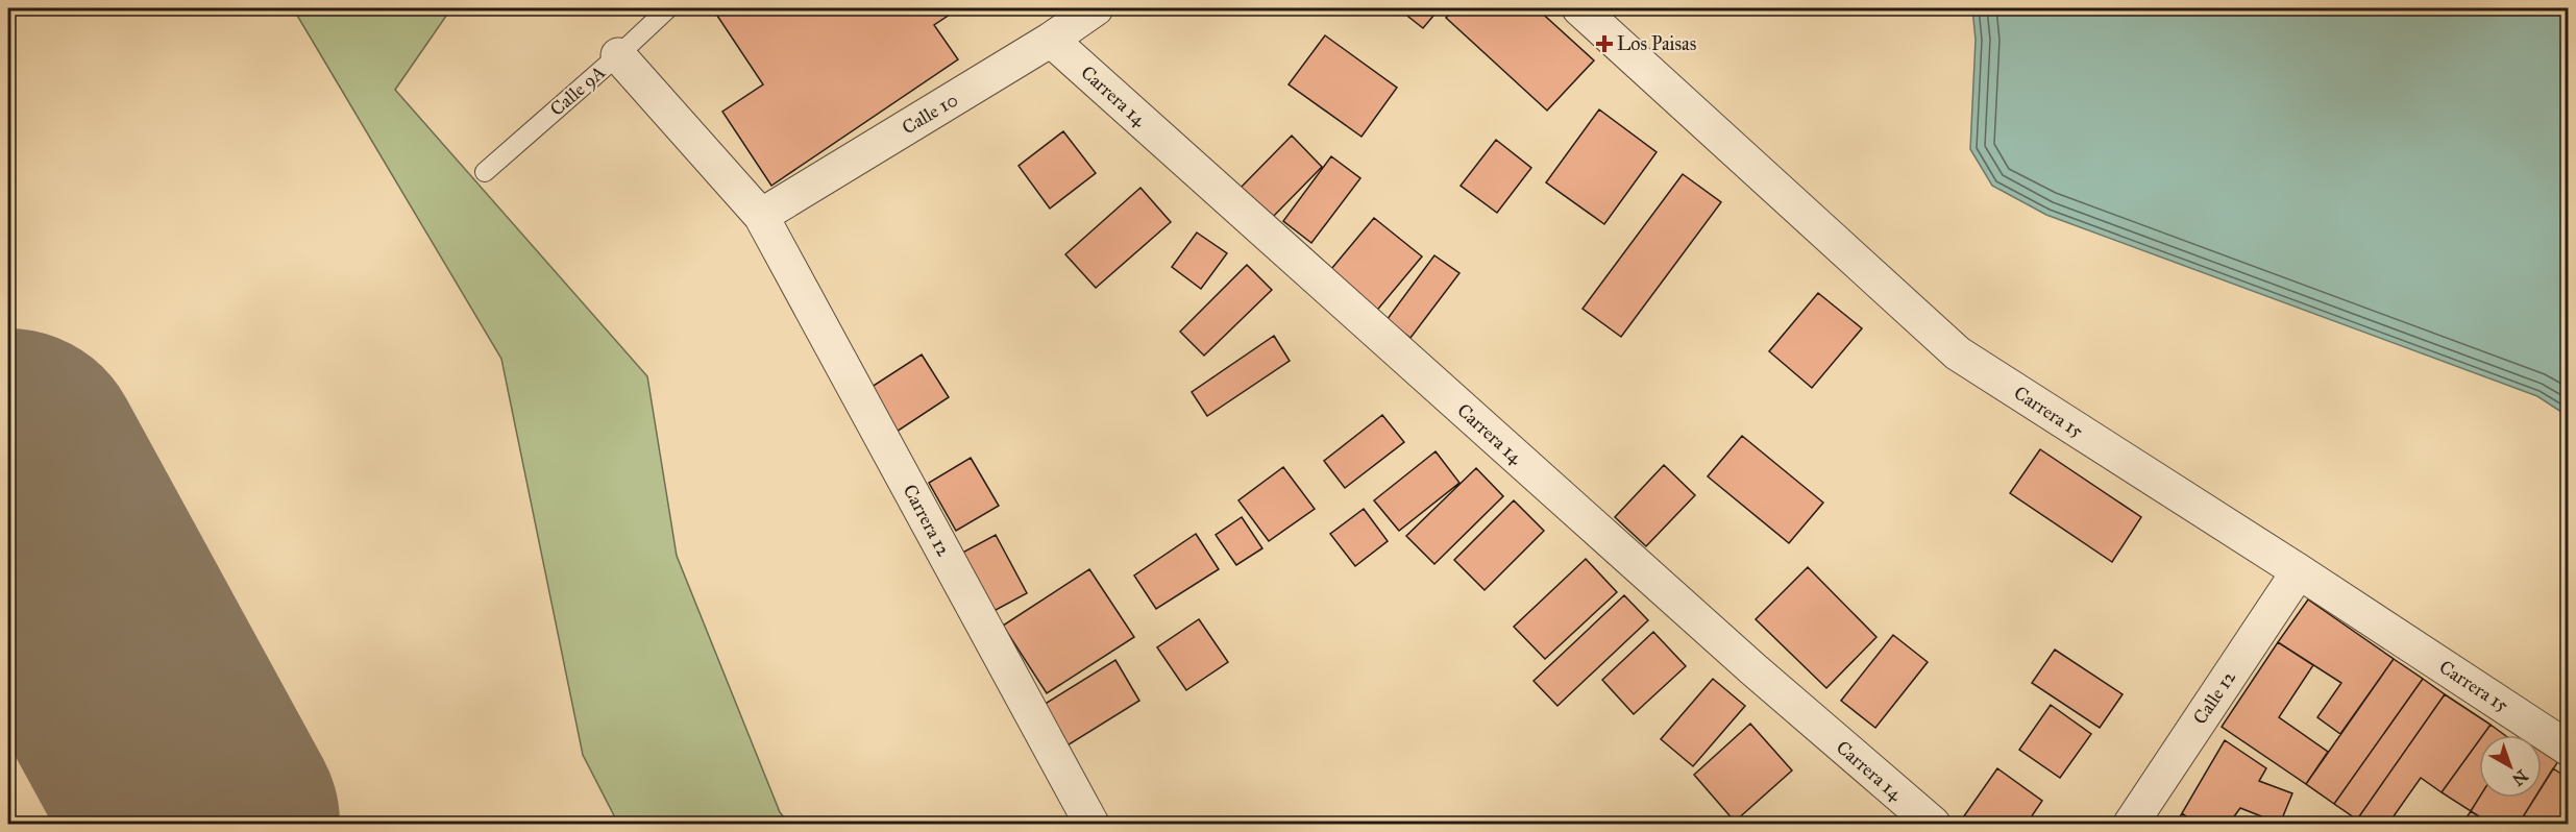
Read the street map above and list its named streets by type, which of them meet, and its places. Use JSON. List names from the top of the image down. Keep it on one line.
{"streets":{"street":["Carrera 14","Calle 10","Carrera 15","Carrera 12","Calle 12"],"lane":["Calle 9A"]},"crossings":[["Calle 9A","Carrera 12"],["Carrera 14","Calle 10"],["Calle 10","Carrera 12"],["Carrera 15","Calle 12"]],"places":{"health":["Los Paisas"]},"north":"bottom right"}
